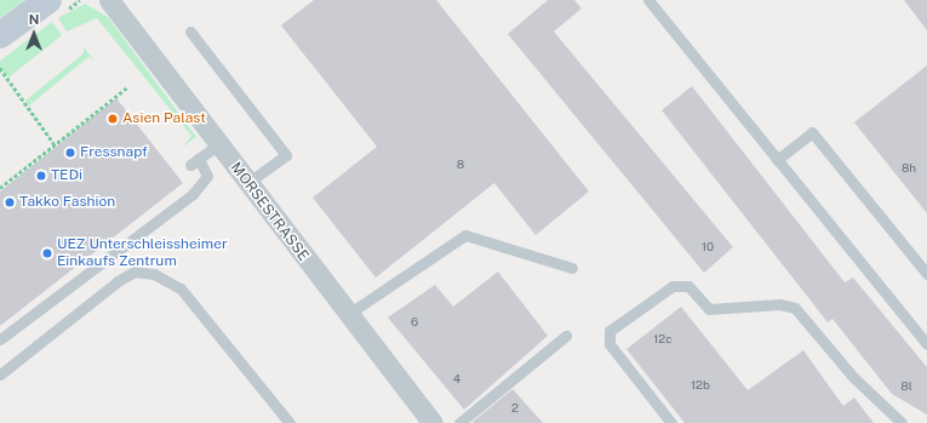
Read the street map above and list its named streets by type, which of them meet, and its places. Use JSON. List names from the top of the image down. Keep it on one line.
{"streets":{"street":["MORSESTRASSE"]},"places":["Asien Palast","Fressnapf","TEDi","Takko Fashion","UEZ Unterschleissheimer Einkaufs Zentrum"],"house_numbers":["8","8h","10","6","12c","4","12b","8l","2"],"north":"top"}
